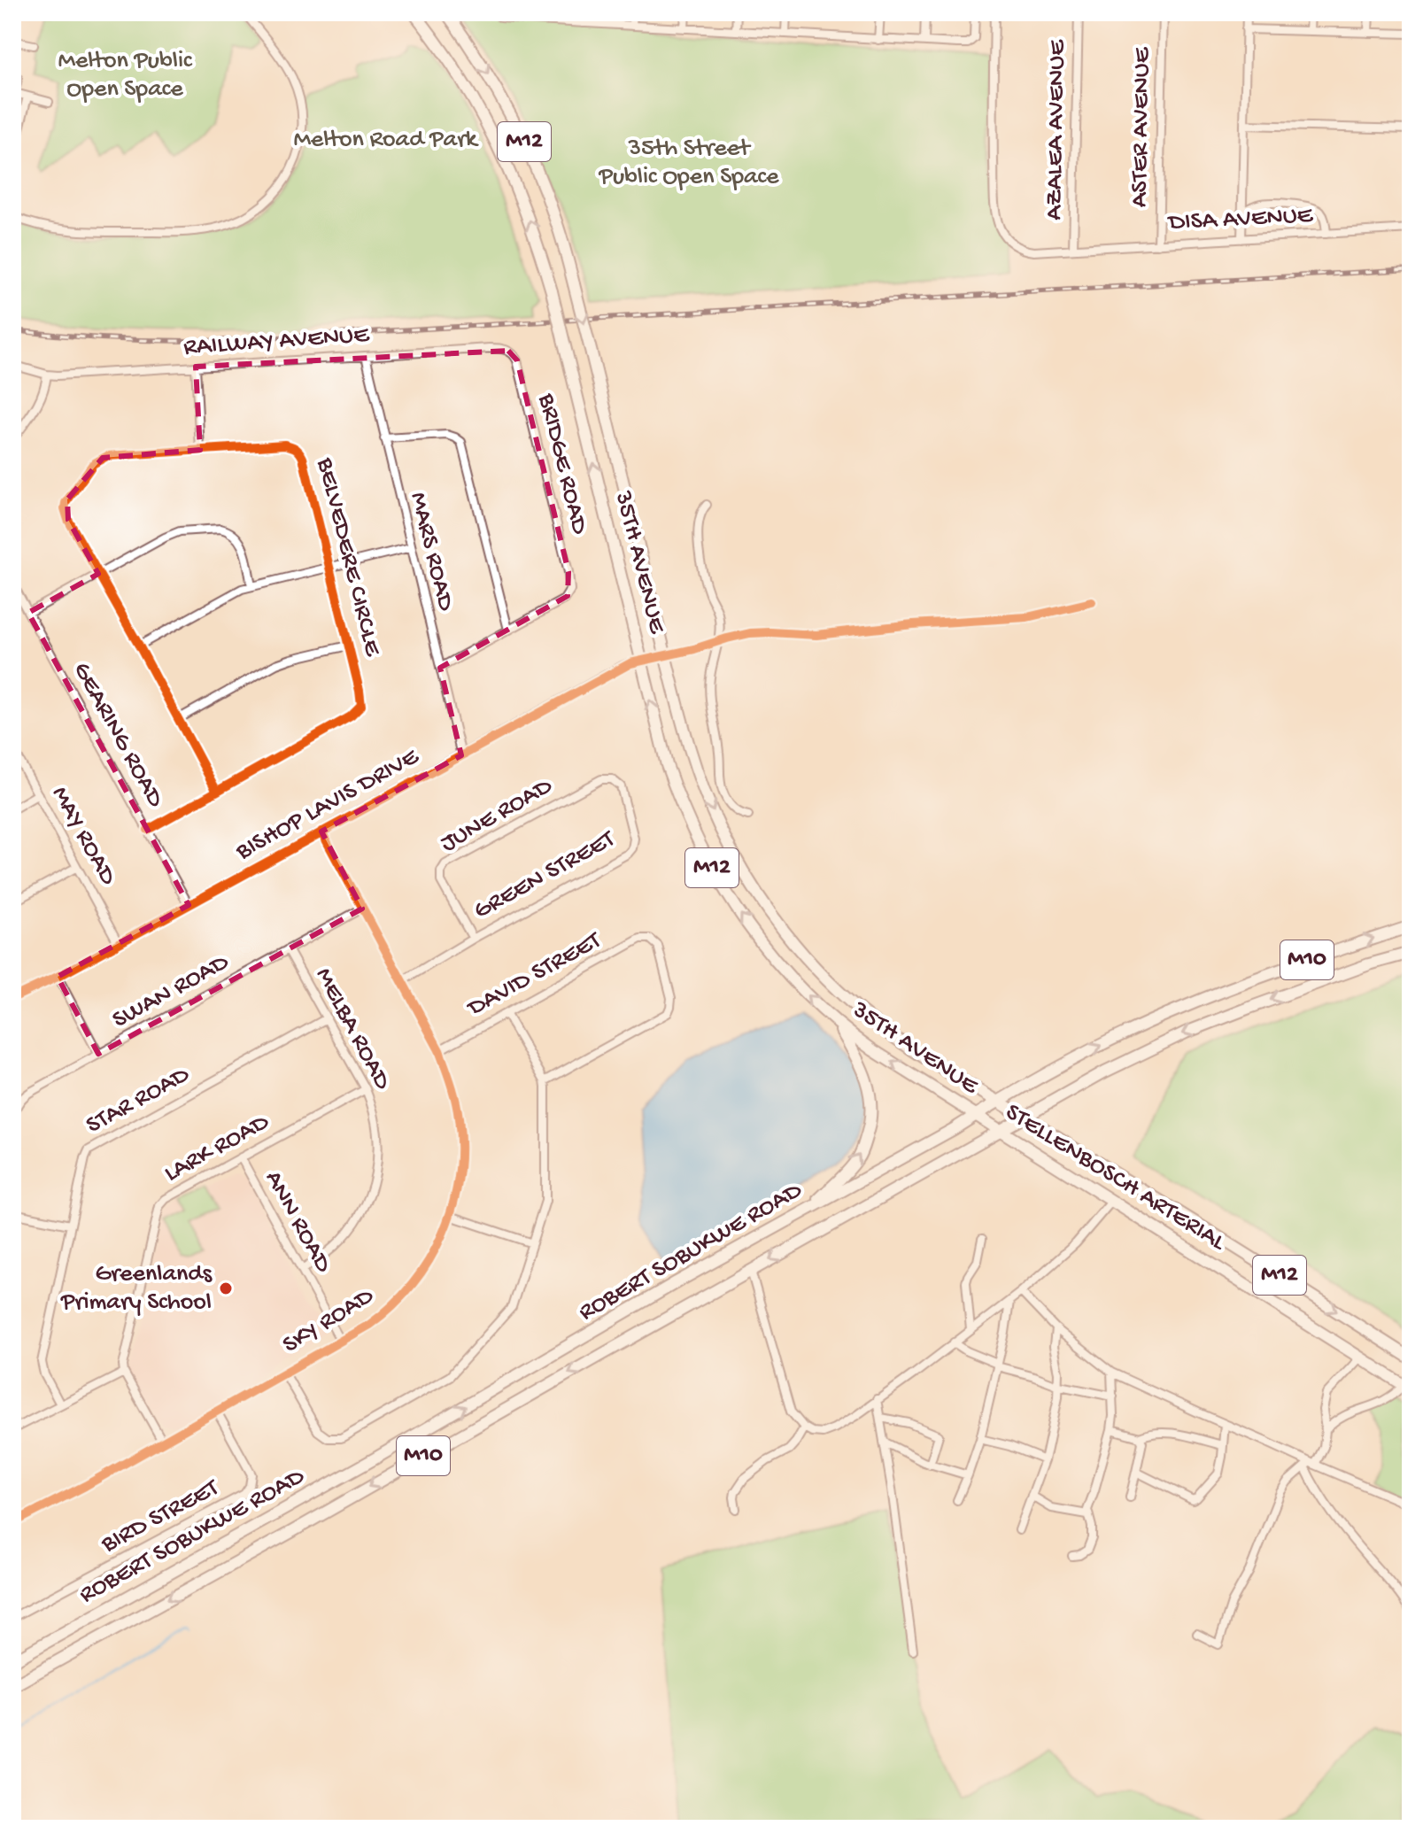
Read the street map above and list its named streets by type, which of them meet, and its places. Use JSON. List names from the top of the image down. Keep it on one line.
{"streets":{"main road":["M12","35TH AVENUE","M10","STELLENBOSCH ARTERIAL","ROBERT SOBUKWE ROAD"],"street":["ASTER AVENUE","AZALEA AVENUE","DISA AVENUE","RAILWAY AVENUE","BRIDGE ROAD","MARS ROAD","BELVEDERE CIRCLE","GEARING ROAD","BISHOP LAVIS DRIVE","JUNE ROAD","MAY ROAD","GREEN STREET","DAVID STREET","SWAN ROAD","MELBA ROAD","STAR ROAD","LARK ROAD","ANN ROAD","SKY ROAD","BIRD STREET"]},"crossings":[["ASTER AVENUE","DISA AVENUE"],["AZALEA AVENUE","DISA AVENUE"],["RAILWAY AVENUE","BRIDGE ROAD"],["RAILWAY AVENUE","MARS ROAD"],["MARS ROAD","BISHOP LAVIS DRIVE"],["BELVEDERE CIRCLE","GEARING ROAD"],["35TH AVENUE","BISHOP LAVIS DRIVE"],["35TH AVENUE","STELLENBOSCH ARTERIAL"],["35TH AVENUE","ROBERT SOBUKWE ROAD"],["GEARING ROAD","BISHOP LAVIS DRIVE"],["BISHOP LAVIS DRIVE","MAY ROAD"],["BISHOP LAVIS DRIVE","SKY ROAD"],["JUNE ROAD","GREEN STREET"],["GREEN STREET","SKY ROAD"],["DAVID STREET","SKY ROAD"],["SWAN ROAD","MELBA ROAD"],["SWAN ROAD","SKY ROAD"],["MELBA ROAD","STAR ROAD"],["MELBA ROAD","LARK ROAD"],["MELBA ROAD","ANN ROAD"],["LARK ROAD","ANN ROAD"],["STELLENBOSCH ARTERIAL","ROBERT SOBUKWE ROAD"],["ANN ROAD","SKY ROAD"],["SKY ROAD","BIRD STREET"]],"parks":["Melton Public Open Space","Melton Road Park","35th Street Public Open Space"],"places":["Greenlands Primary School"]}
